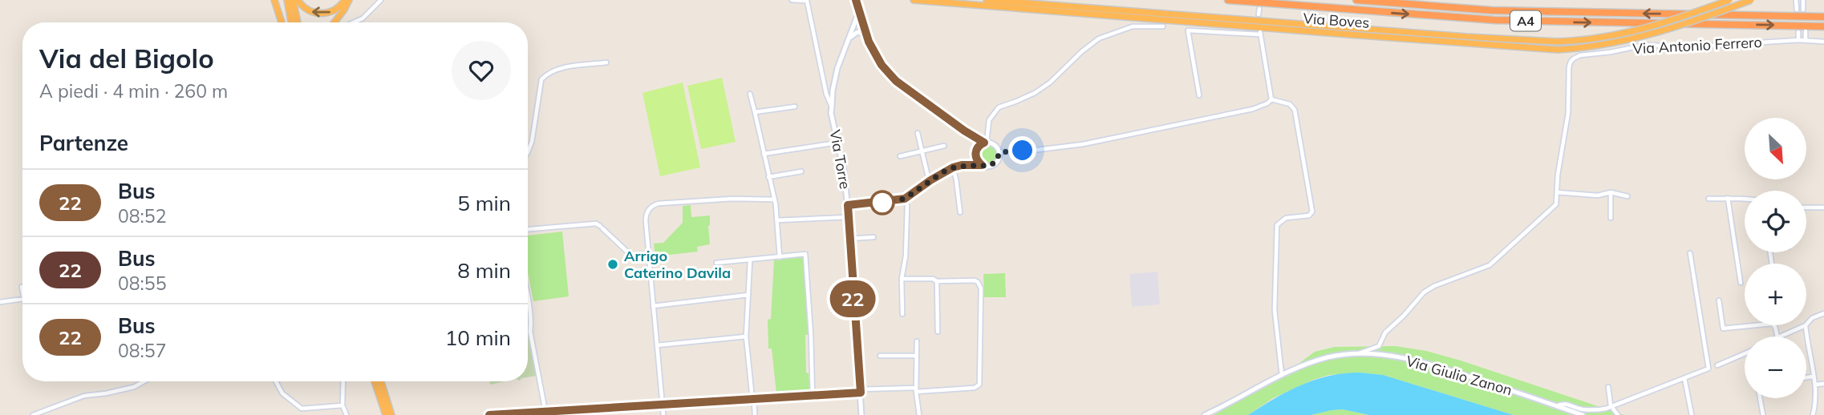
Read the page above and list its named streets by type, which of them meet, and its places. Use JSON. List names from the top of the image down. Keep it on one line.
{"streets":{"highway":["Via Boves","A4"],"street":["Via Antonio Ferrero","Via Torre","Via Giulio Zanon"]},"crossings":[["Via Antonio Ferrero","Via Giulio Zanon"]],"places":["Arrigo Caterino Davila"],"lines":["bus line 22"],"north":"bottom right","page":{"on_map":"22","heading":[["Via del Bigolo","A piedi · 4 min · 260 m"],"Partenze"],"map_buttons":["+","−"],"list":[{"mark":"22","name":"Bus","note":"08:52","value":"5 min"},{"mark":"22","name":"Bus","note":"08:55","value":"8 min"},{"mark":"22","name":"Bus","note":"08:57","value":"10 min"}]}}
